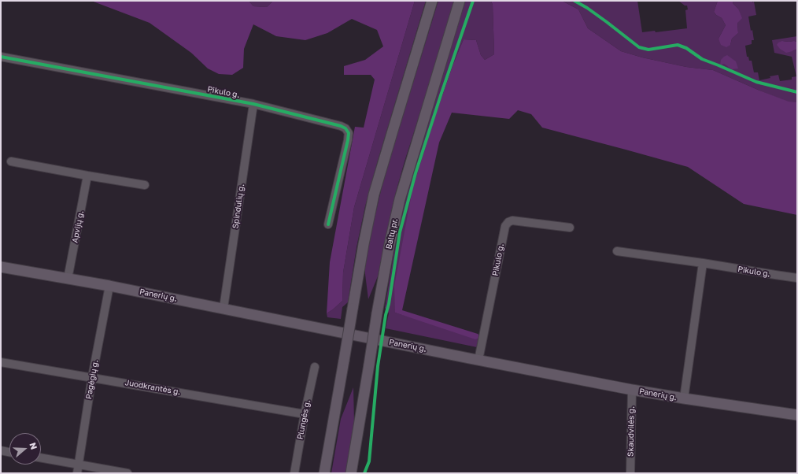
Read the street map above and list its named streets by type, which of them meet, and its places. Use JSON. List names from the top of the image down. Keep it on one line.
{"streets":{"main road":["Baltų pr.","Panerių g."],"street":["Pikulo g.","Spindulių g.","Apvijų g.","Pagėgių g.","Juodkrantės g.","Plungės g.","Skaudvilės g."]},"crossings":[["Pikulo g.","Spindulių g."],["Pikulo g.","Panerių g."],["Spindulių g.","Panerių g."],["Apvijų g.","Panerių g."],["Panerių g.","Pagėgių g."],["Panerių g.","Skaudvilės g."],["Pagėgių g.","Juodkrantės g."],["Juodkrantės g.","Plungės g."]],"north":"right"}
